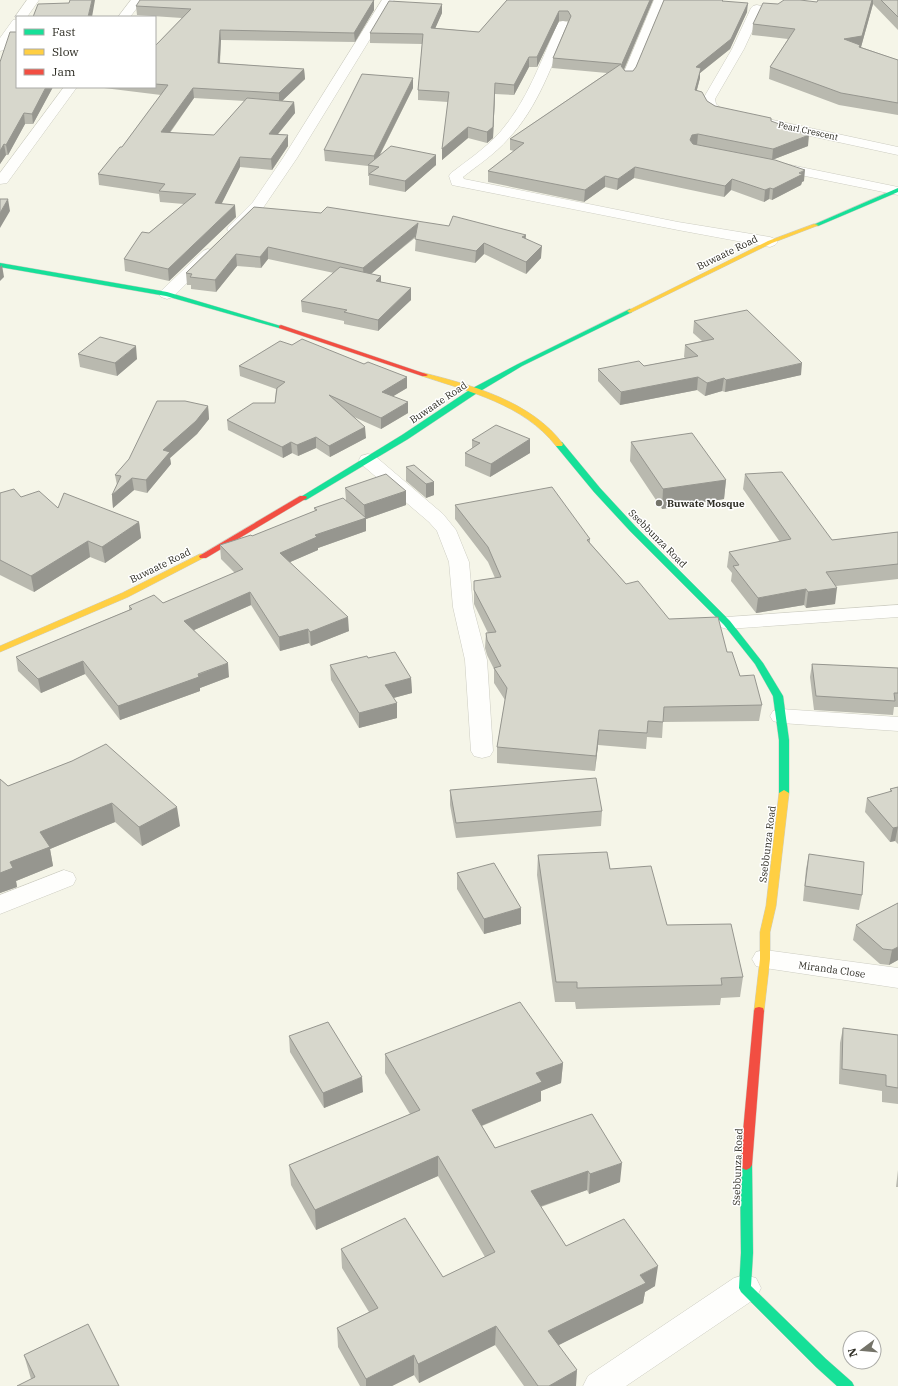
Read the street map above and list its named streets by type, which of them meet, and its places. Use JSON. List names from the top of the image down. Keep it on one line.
{"streets":{"street":["Pearl Crescent","Buwaate Road","Ssebbunza Road","Miranda Close"]},"crossings":[["Buwaate Road","Ssebbunza Road"],["Ssebbunza Road","Miranda Close"]],"places":["Buwate Mosque"],"legend":["Fast","Slow","Jam"],"north":"left"}
